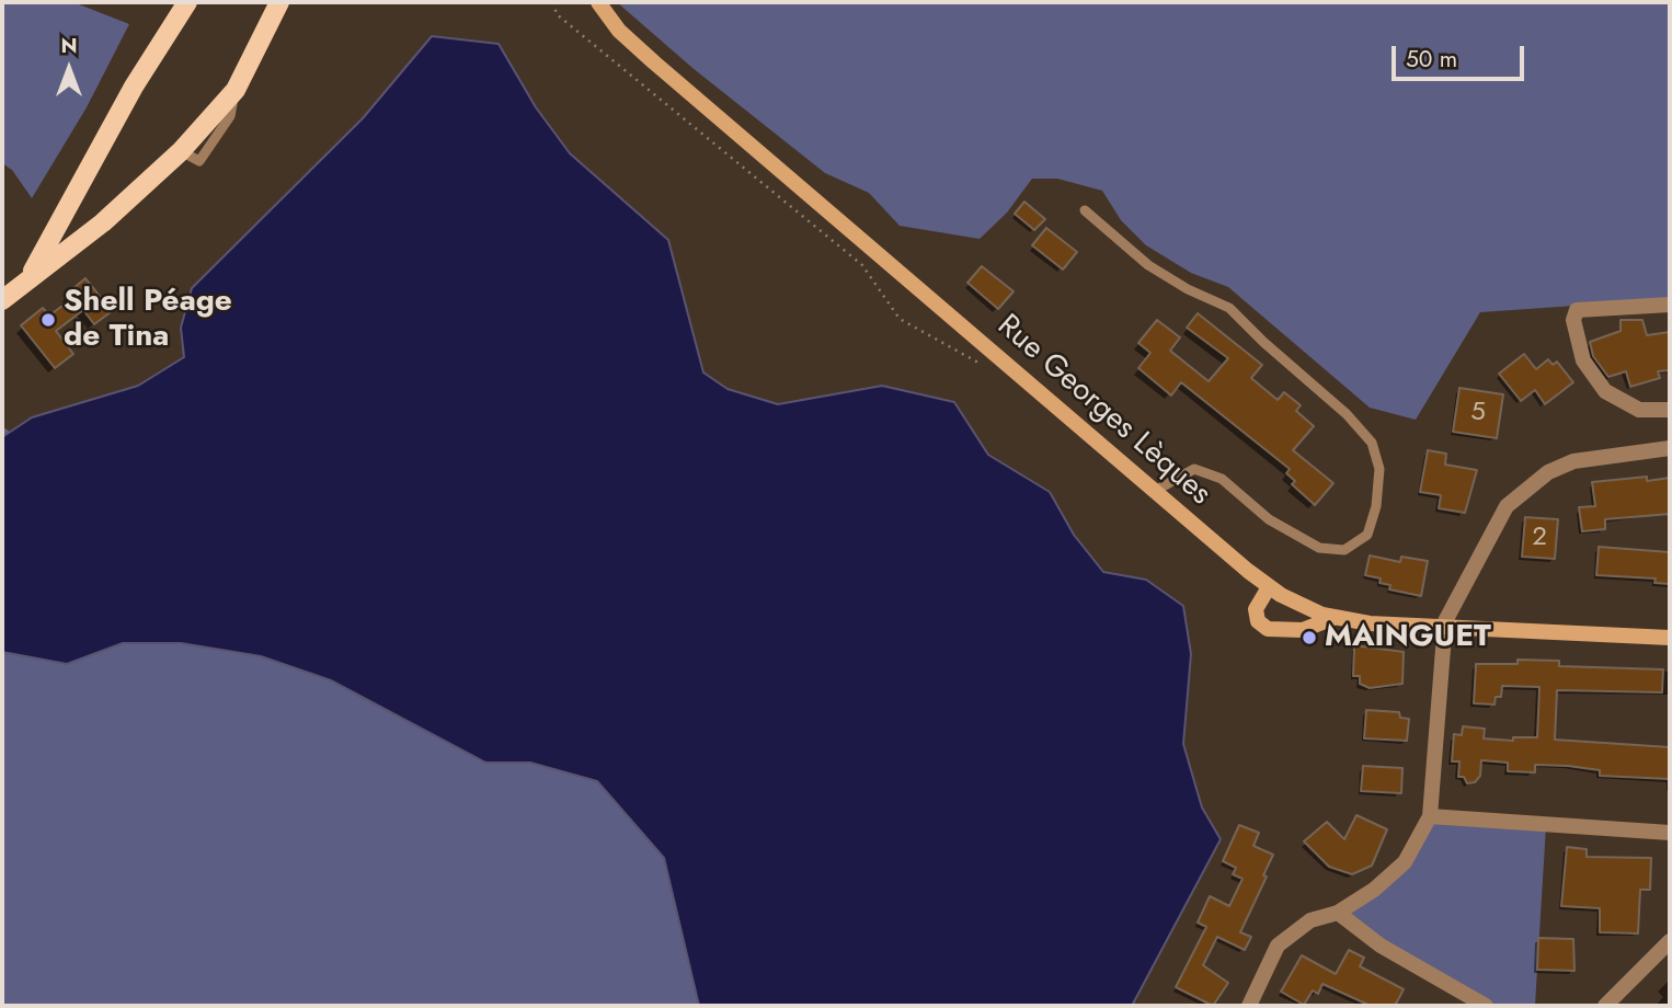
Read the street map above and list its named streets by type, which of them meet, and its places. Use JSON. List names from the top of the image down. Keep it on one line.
{"streets":{"main road":["Rue Georges Lèques"]},"places":["Shell Péage de Tina","MAINGUET"],"house_numbers":["5","2"],"scale_bar":"50 m","north":"top"}
